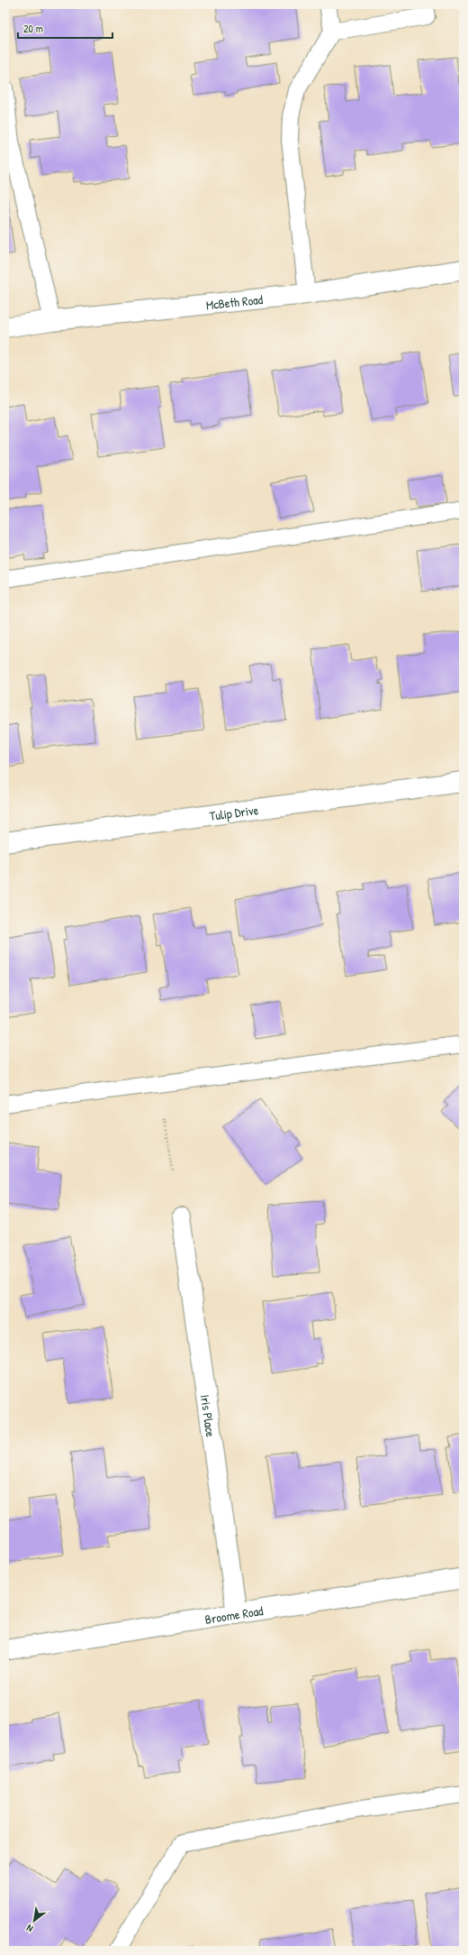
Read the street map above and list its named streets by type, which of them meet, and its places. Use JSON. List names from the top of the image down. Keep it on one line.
{"streets":{"street":["McBeth Road","Tulip Drive","Iris Place","Broome Road"]},"crossings":[["Iris Place","Broome Road"]],"scale_bar":"20 m","north":"bottom left"}
